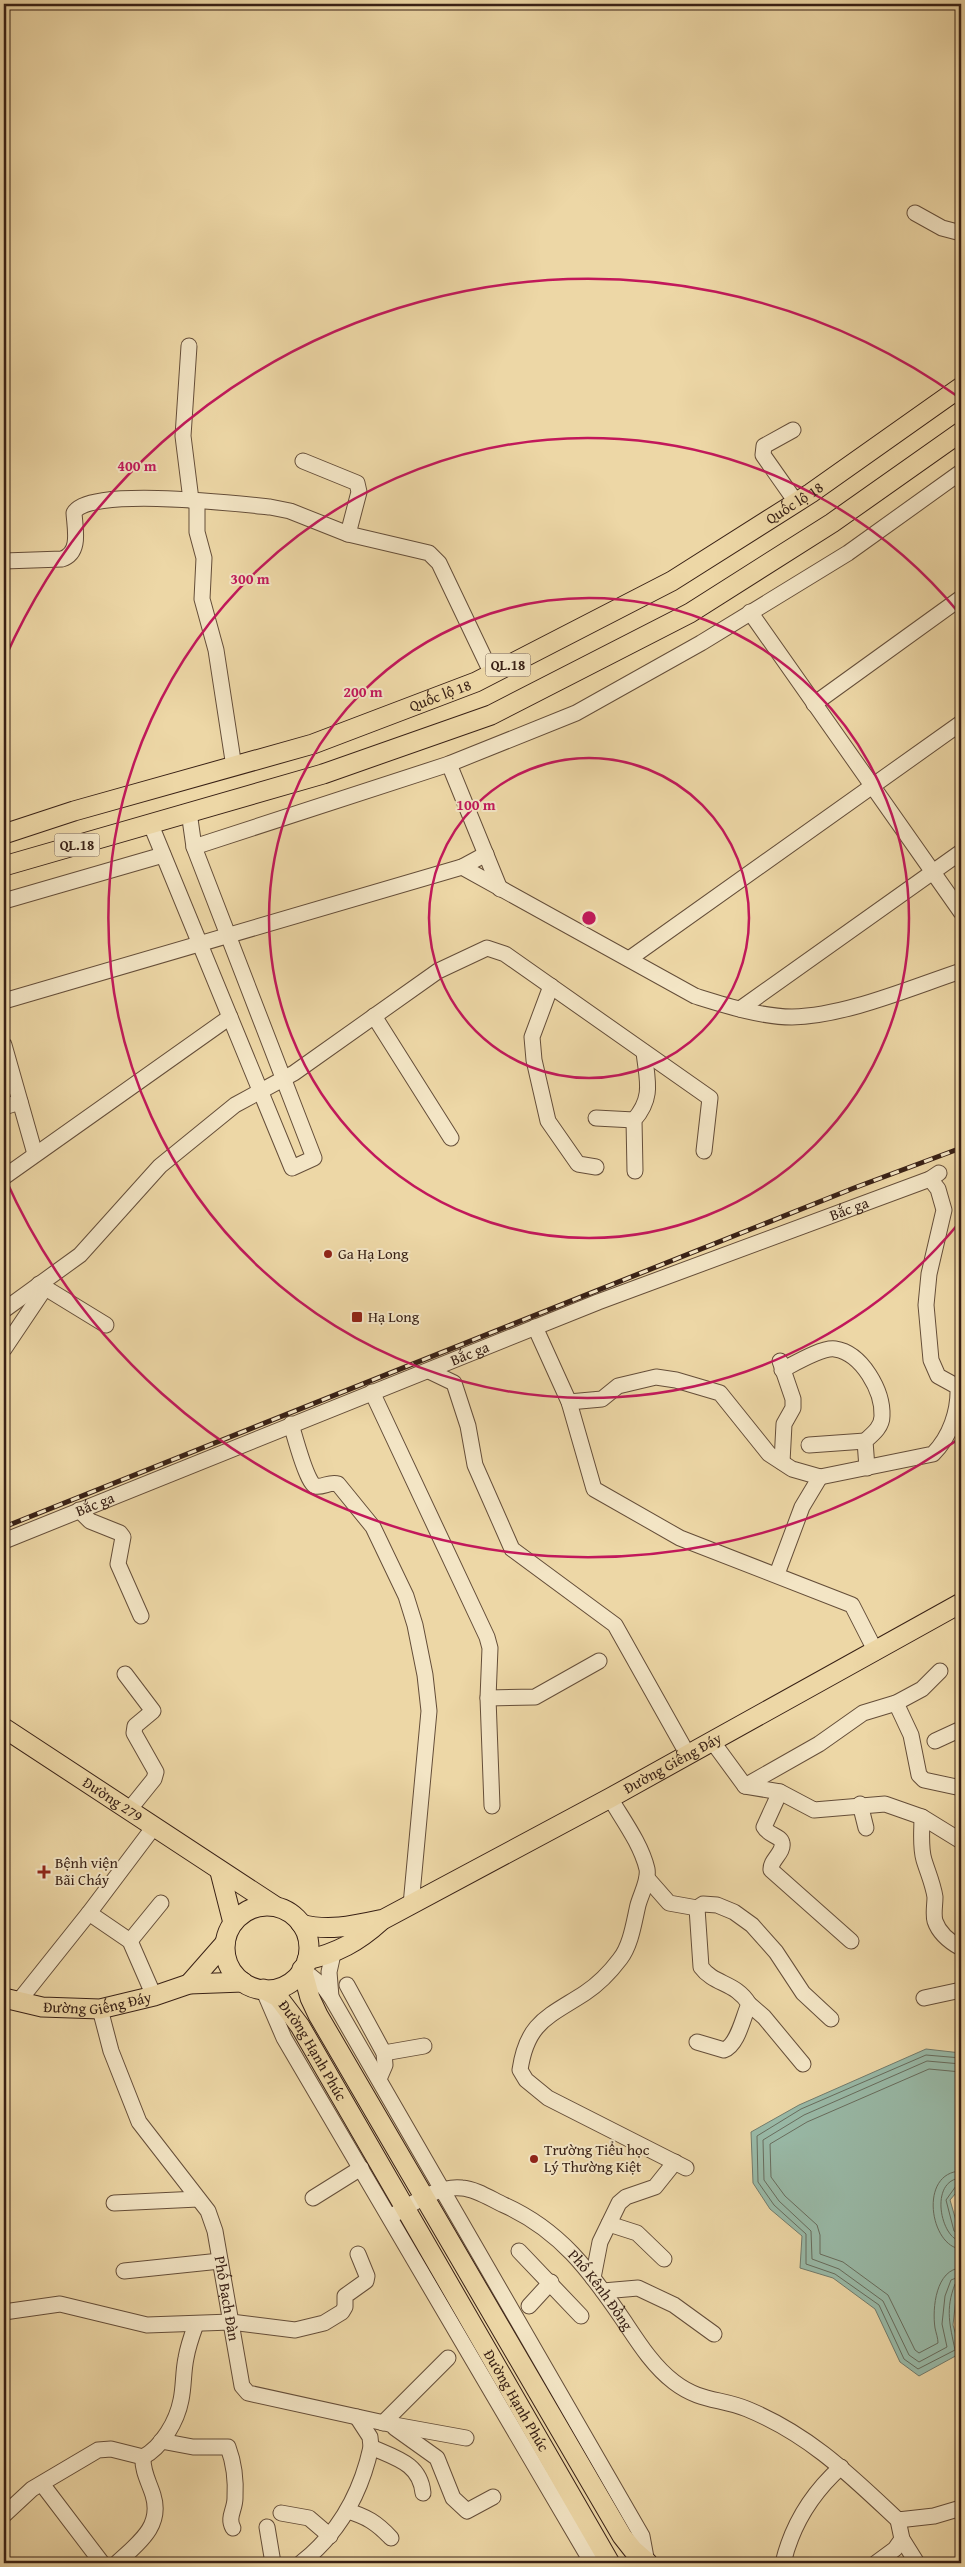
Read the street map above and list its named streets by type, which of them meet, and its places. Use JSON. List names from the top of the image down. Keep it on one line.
{"streets":{"main road":["Quốc lộ 18","QL.18","Đường Giếng Đáy","Đường 279","Đường Hạnh Phúc"],"street":["Bắc ga","Phố Kênh Đồng","Phố Bạch Đàn"]},"crossings":[["Đường Giếng Đáy","Đường 279"],["Đường Giếng Đáy","Đường Hạnh Phúc"],["Đường Giếng Đáy","Phố Bạch Đàn"],["Đường 279","Đường Hạnh Phúc"],["Đường Hạnh Phúc","Phố Kênh Đồng"]],"places":{"other":["Ga Hạ Long","Trường Tiểu học Lý Thường Kiệt"],"transit":["Hạ Long"],"health":["Bệnh viện Bãi Cháy"]},"rings":["400 m","300 m","200 m","100 m"]}
